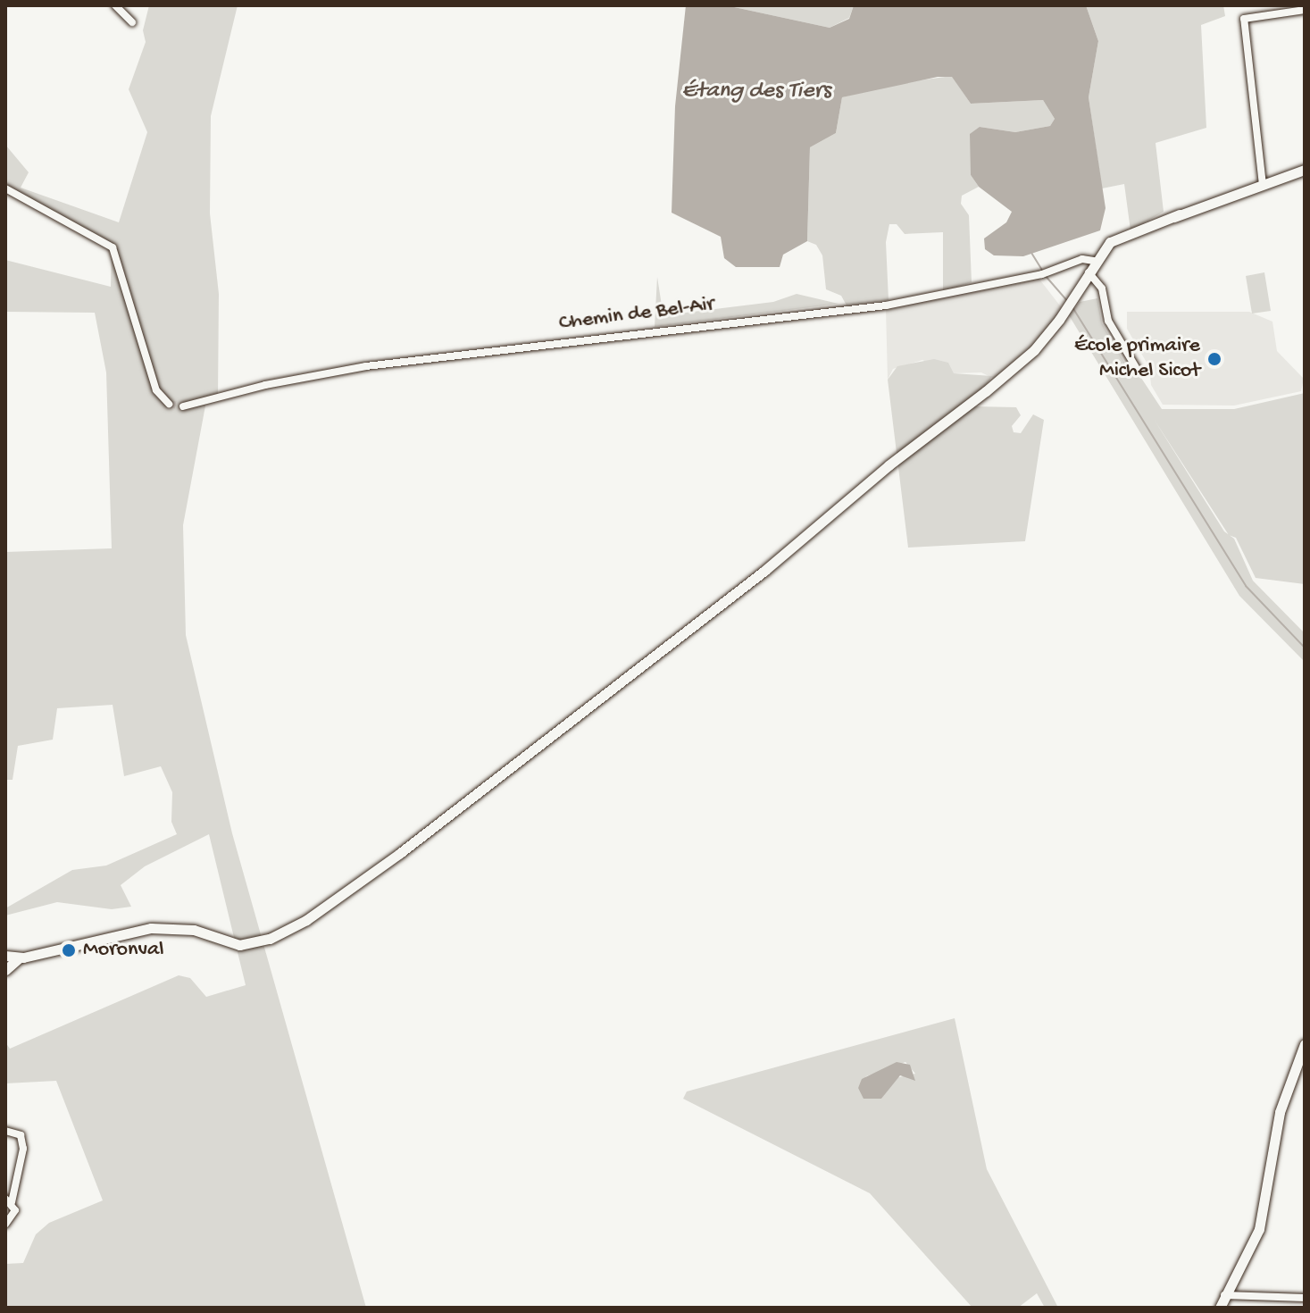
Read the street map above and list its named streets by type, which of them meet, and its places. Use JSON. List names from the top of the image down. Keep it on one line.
{"streets":{"street":["Chemin de Bel-Air"]},"water":["Étang des Tiers"],"places":["École primaire Michel Sicot","Moronval"]}
